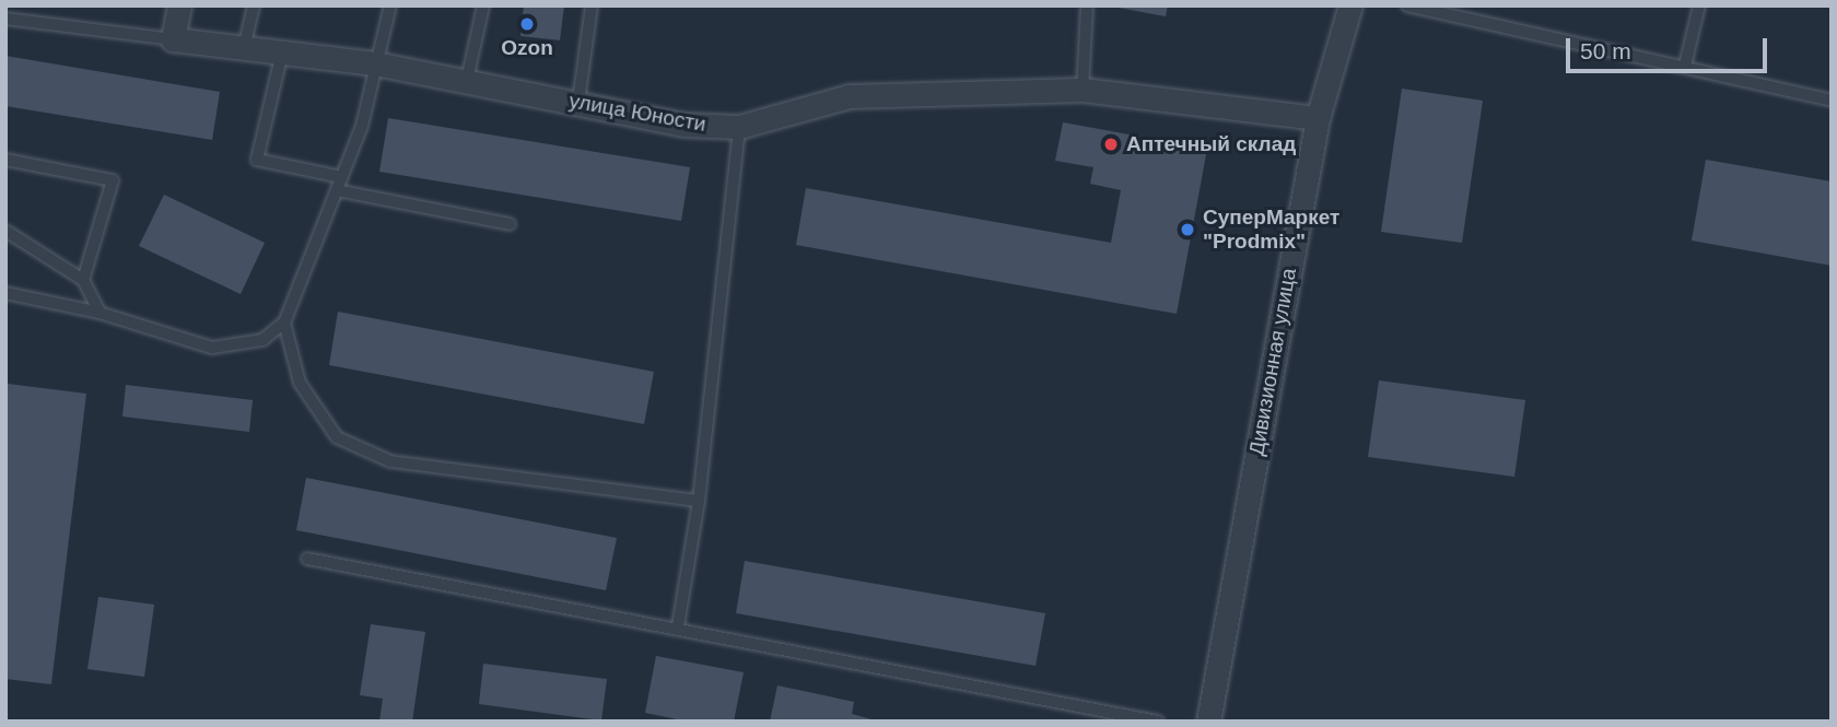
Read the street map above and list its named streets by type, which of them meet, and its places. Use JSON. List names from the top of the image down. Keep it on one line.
{"streets":{"street":["улица Юности","Дивизионная улица"]},"crossings":[["улица Юности","Дивизионная улица"]],"places":["Ozon","Аптечный склад","СуперМаркет \"Prodmix\""],"scale_bar":"50 m"}
